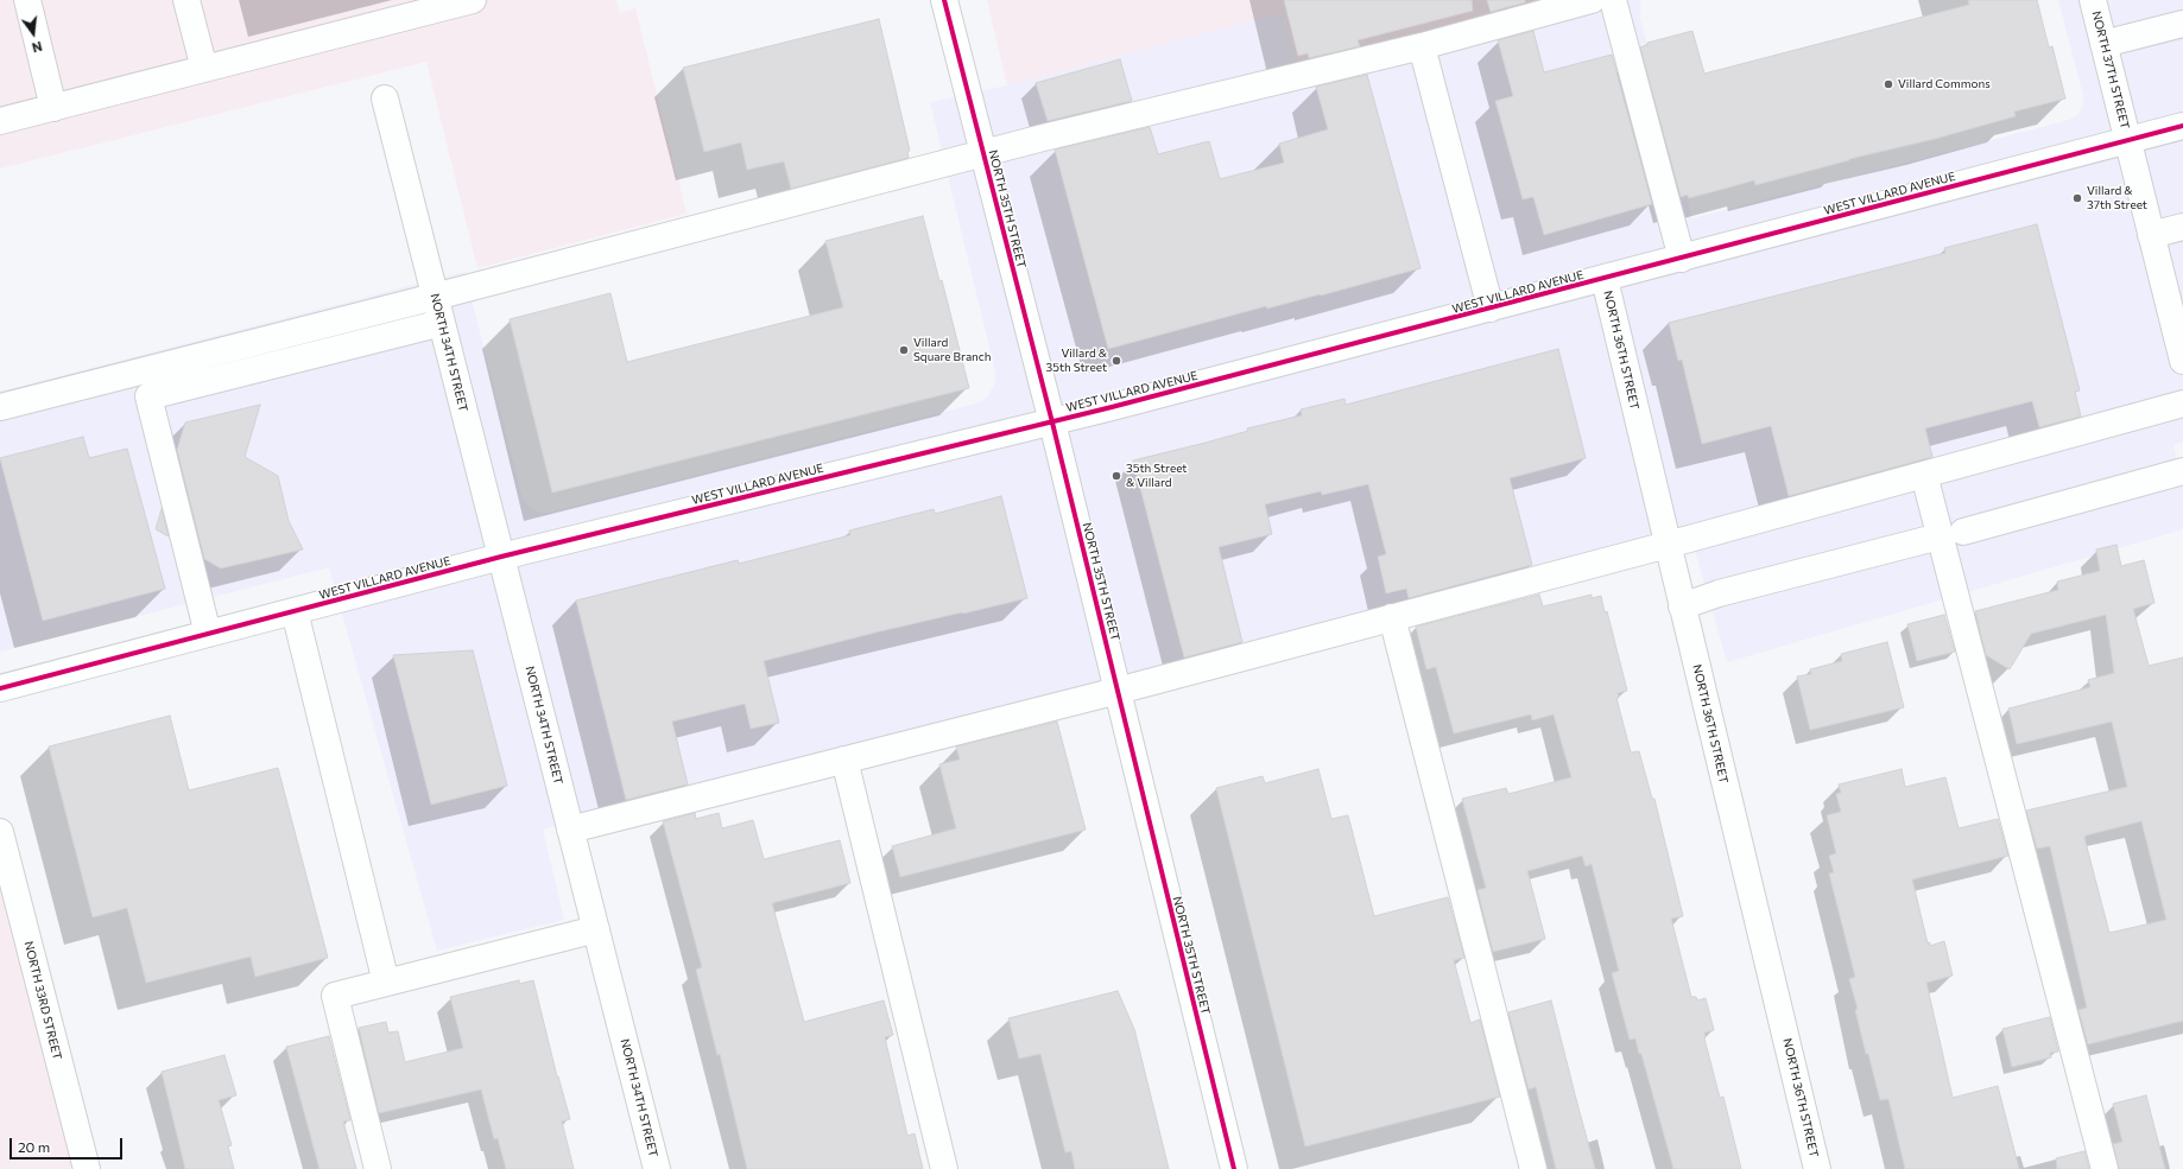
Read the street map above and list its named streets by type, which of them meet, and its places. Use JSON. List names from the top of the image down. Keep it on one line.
{"streets":{"street":["NORTH 37TH STREET","WEST VILLARD AVENUE","NORTH 35TH STREET","NORTH 36TH STREET","NORTH 34TH STREET","NORTH 33RD STREET"]},"crossings":[["NORTH 37TH STREET","WEST VILLARD AVENUE"],["WEST VILLARD AVENUE","NORTH 35TH STREET"],["WEST VILLARD AVENUE","NORTH 36TH STREET"],["WEST VILLARD AVENUE","NORTH 34TH STREET"]],"places":["Villard Commons","Villard & 37th Street","Villard Square Branch","Villard & 35th Street","35th Street & Villard"],"scale_bar":"20 m","north":"bottom"}
